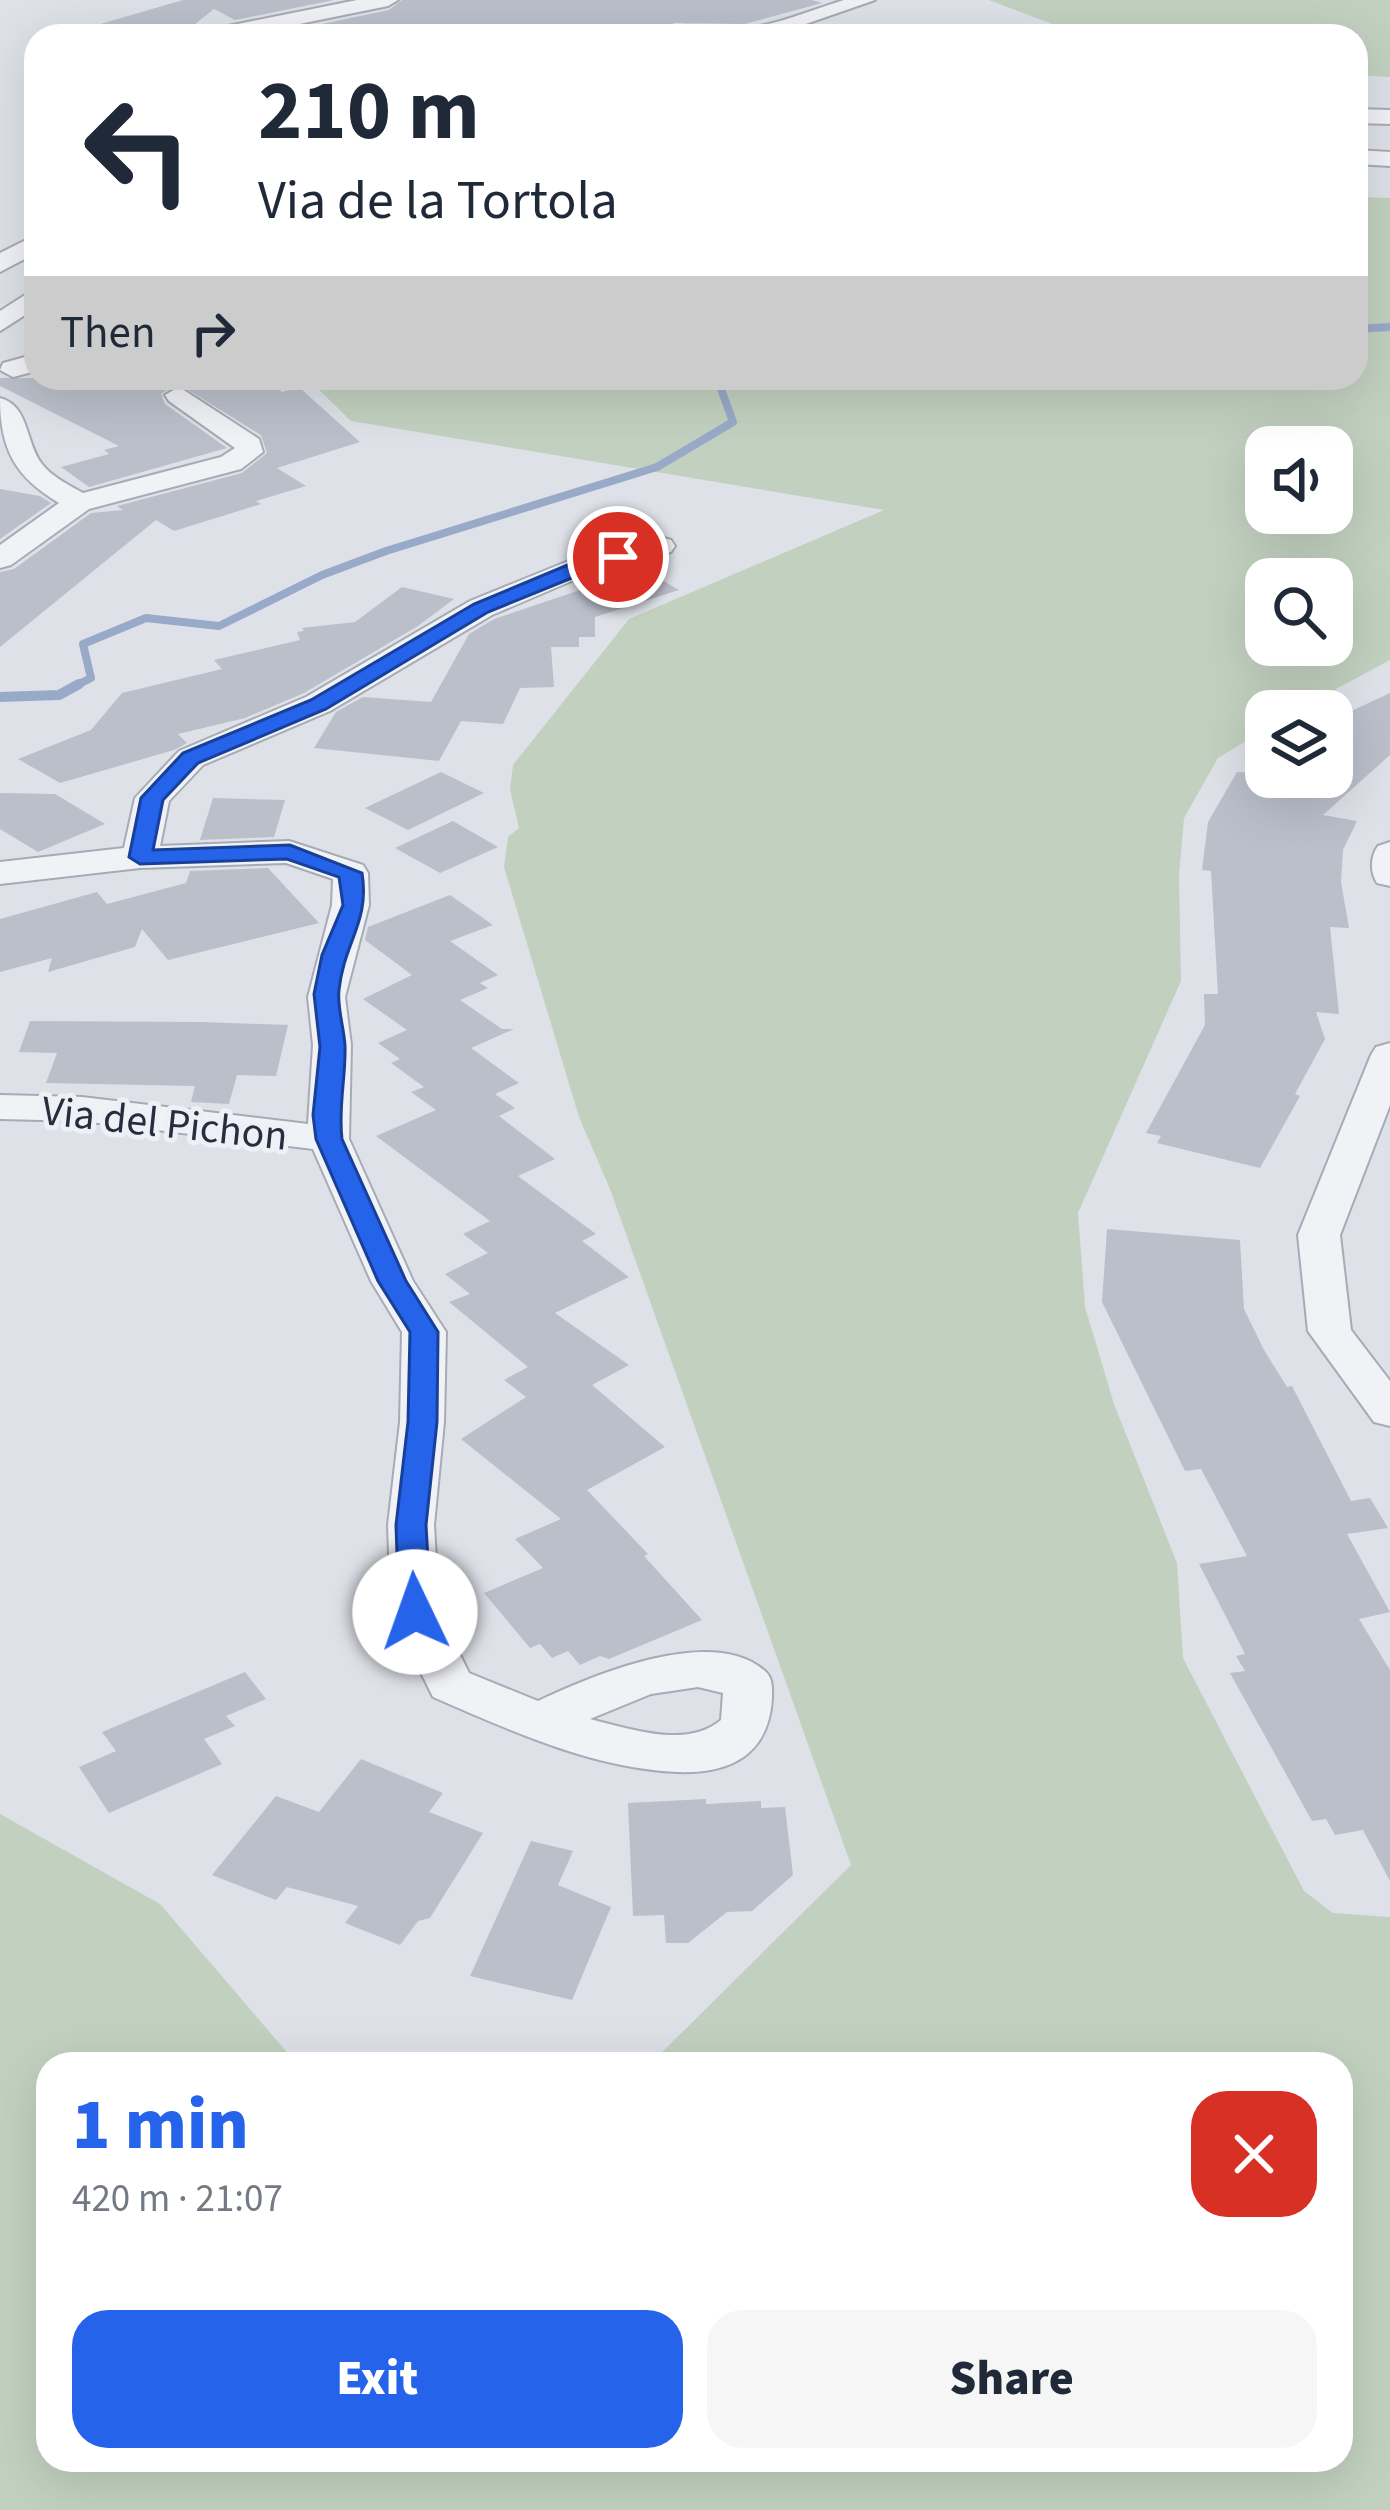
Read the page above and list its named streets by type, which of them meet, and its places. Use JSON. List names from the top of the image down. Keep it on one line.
{"streets":{"street":["Via del Pichon"]},"page":{"turn":["210 m","Via de la Tortola"],"then":"Then","heading":["1 min","420 m · 21:07"],"buttons":["Exit","Share"]}}
